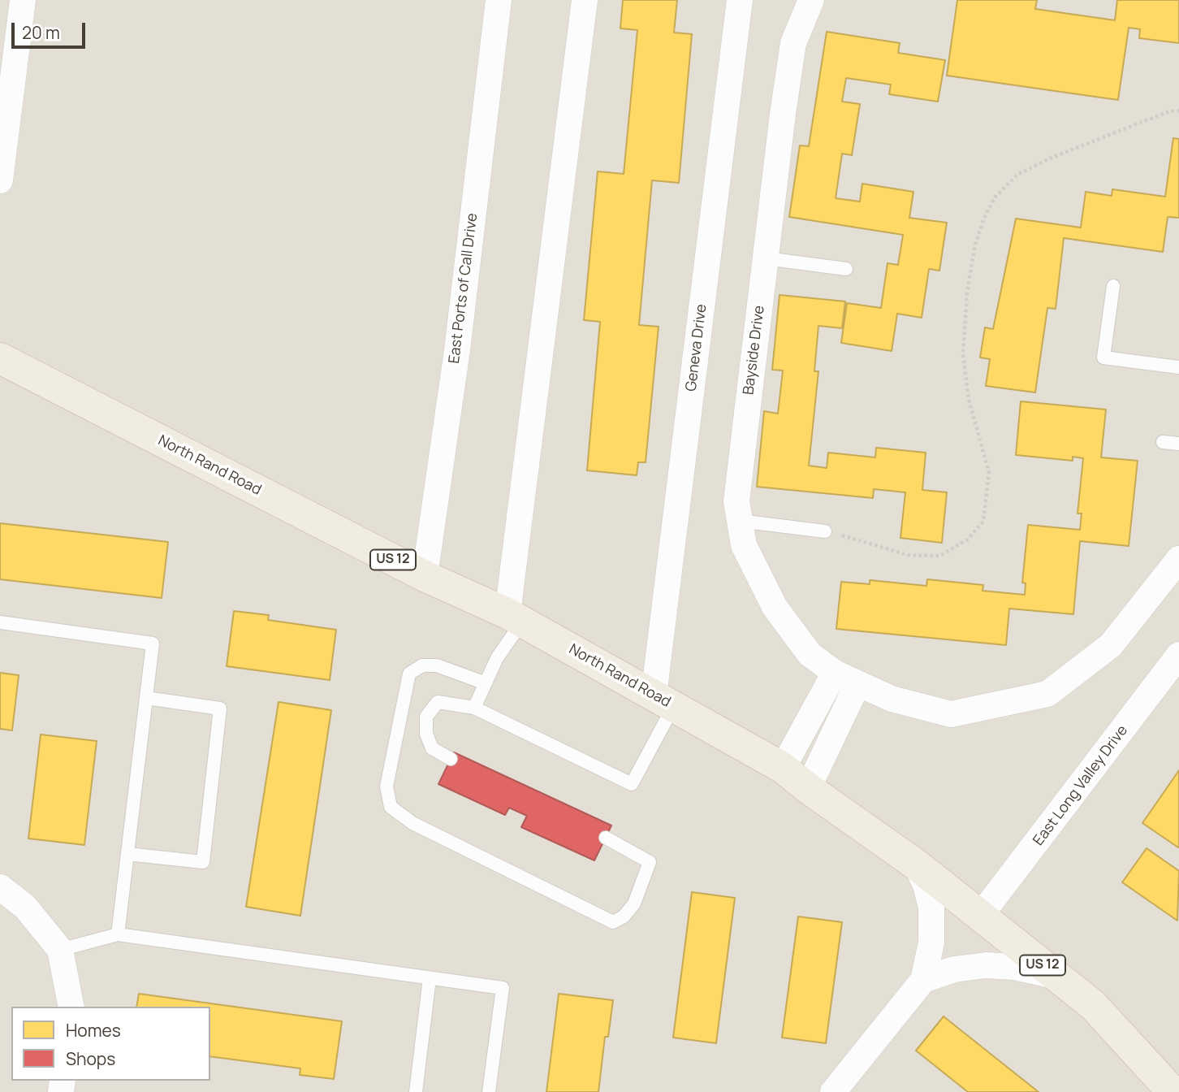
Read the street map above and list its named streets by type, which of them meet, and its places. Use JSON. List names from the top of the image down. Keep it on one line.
{"streets":{"main road":["North Rand Road","US 12"],"street":["East Ports of Call Drive","Geneva Drive","Bayside Drive","East Long Valley Drive"]},"crossings":[["East Ports of Call Drive","North Rand Road"],["Geneva Drive","North Rand Road"],["North Rand Road","East Long Valley Drive"]],"legend":["Homes","Shops"],"scale_bar":"20 m"}
